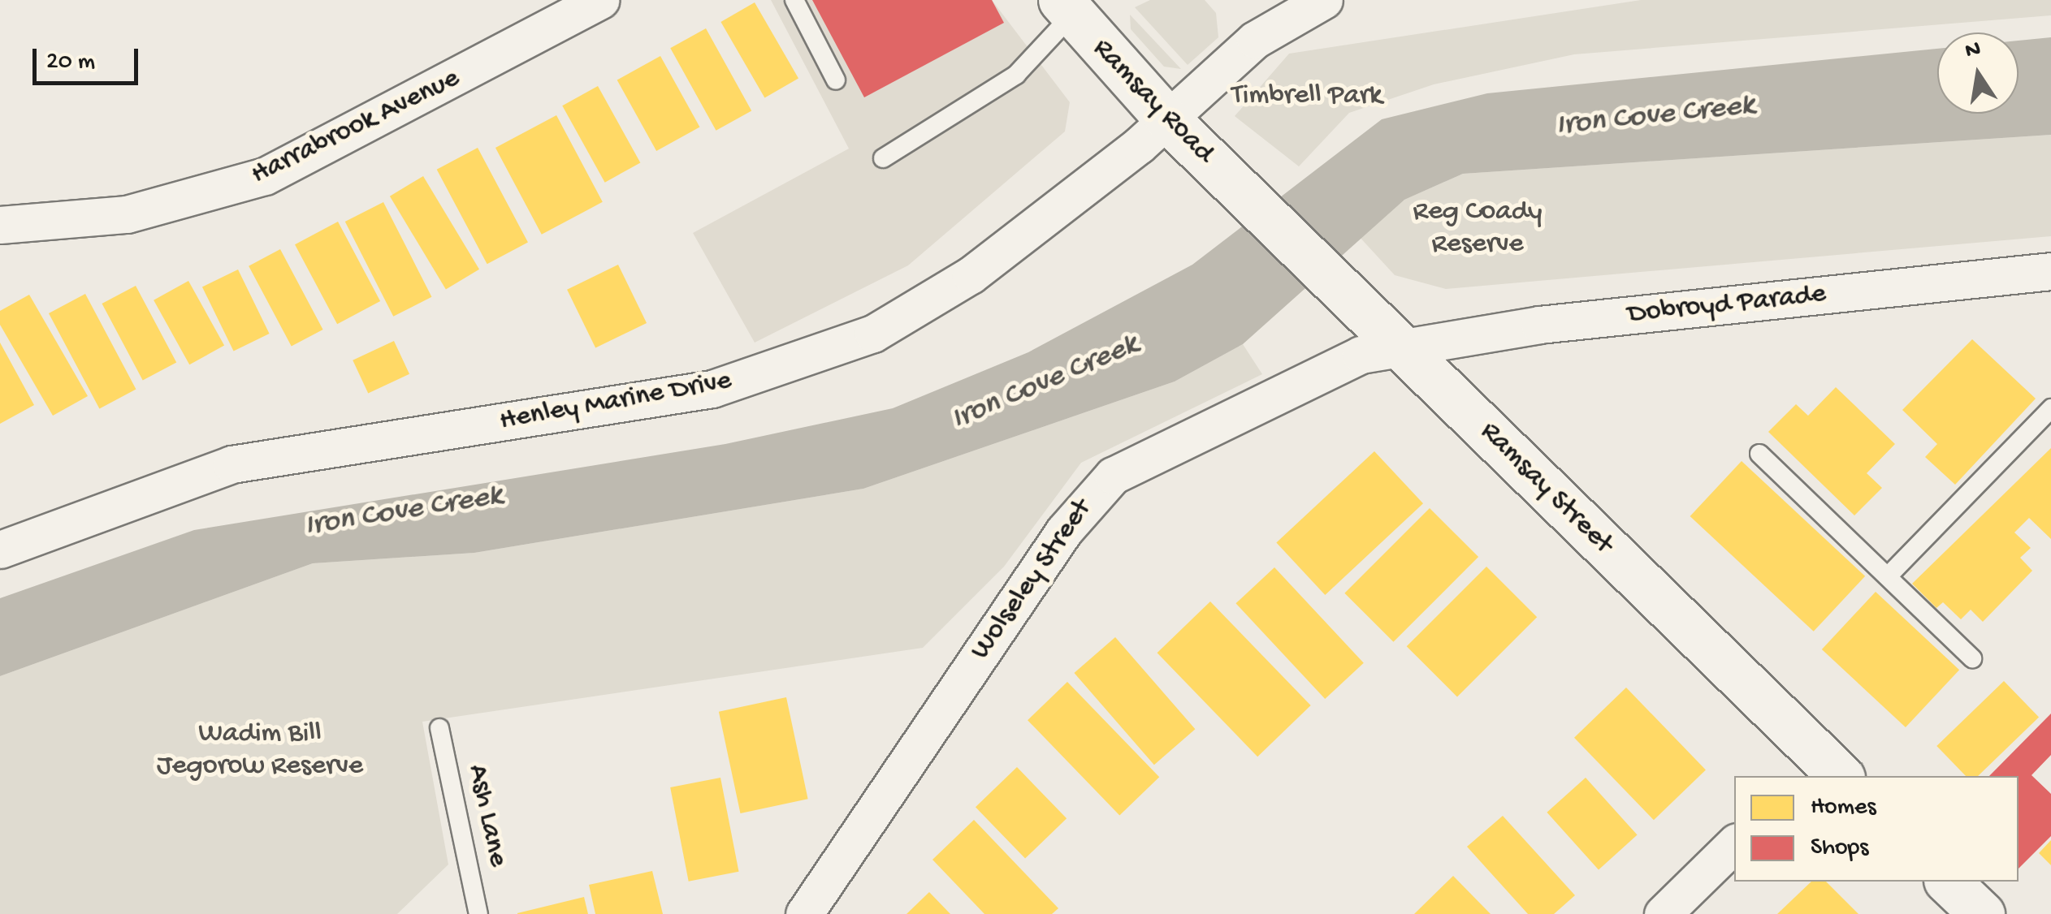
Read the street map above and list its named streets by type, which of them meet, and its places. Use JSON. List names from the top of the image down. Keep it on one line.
{"streets":{"main road":["Ramsay Road","Ramsay Street"],"street":["Harrabrook Avenue","Dobroyd Parade","Henley Marine Drive","Wolseley Street"],"lane":["Ash Lane"]},"crossings":[["Ramsay Road","Henley Marine Drive"],["Ramsay Road","Ramsay Street"],["Dobroyd Parade","Ramsay Street"],["Dobroyd Parade","Wolseley Street"],["Ramsay Street","Wolseley Street"]],"water":["Iron Cove Creek"],"parks":["Timbrell Park","Reg Coady Reserve","Wadim Bill Jegorow Reserve"],"legend":["Homes","Shops"],"scale_bar":"20 m","north":"top"}
